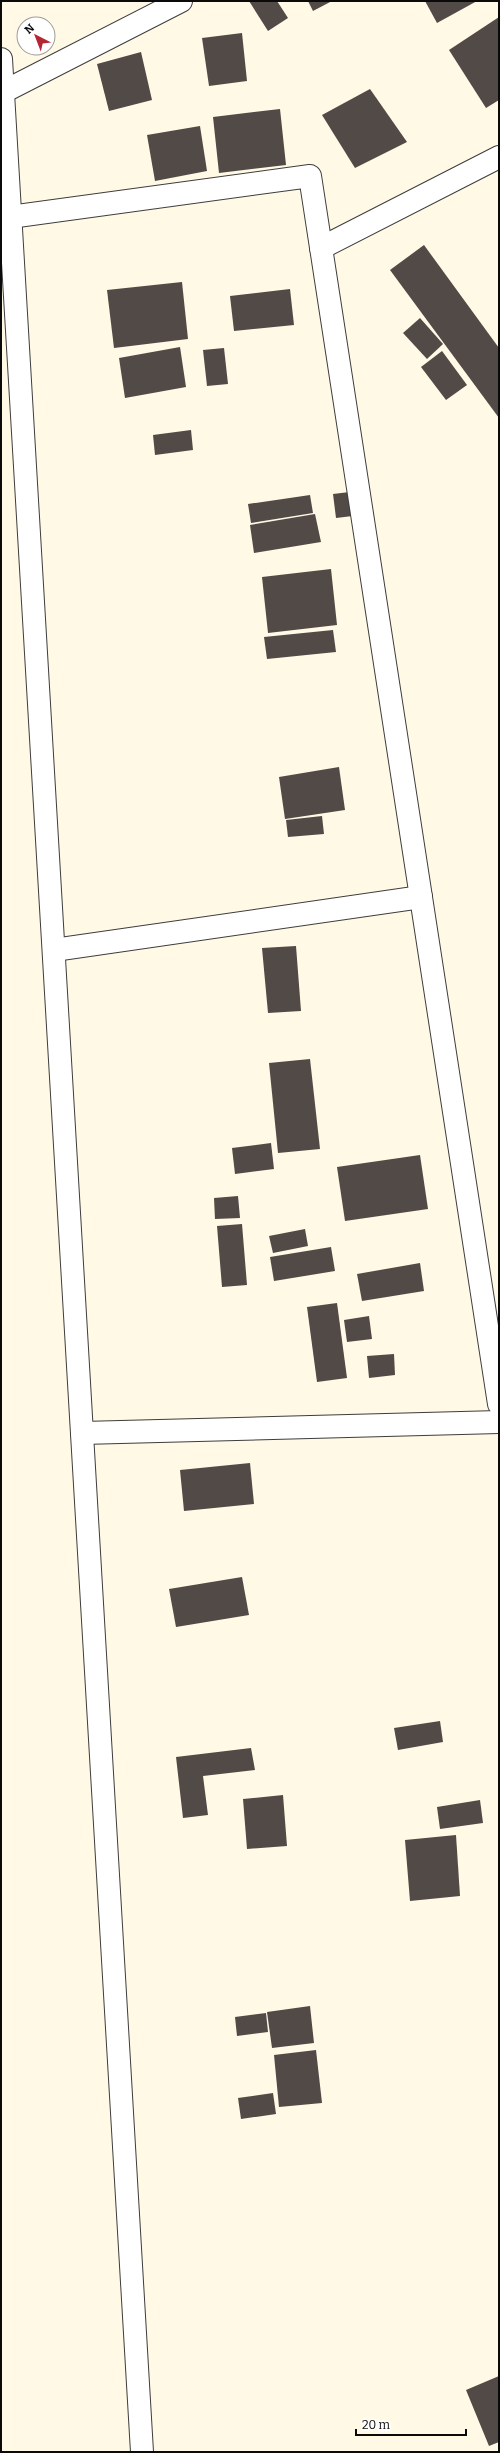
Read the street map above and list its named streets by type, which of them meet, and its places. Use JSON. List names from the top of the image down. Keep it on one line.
{"scale_bar":"20 m","north":"top left"}
